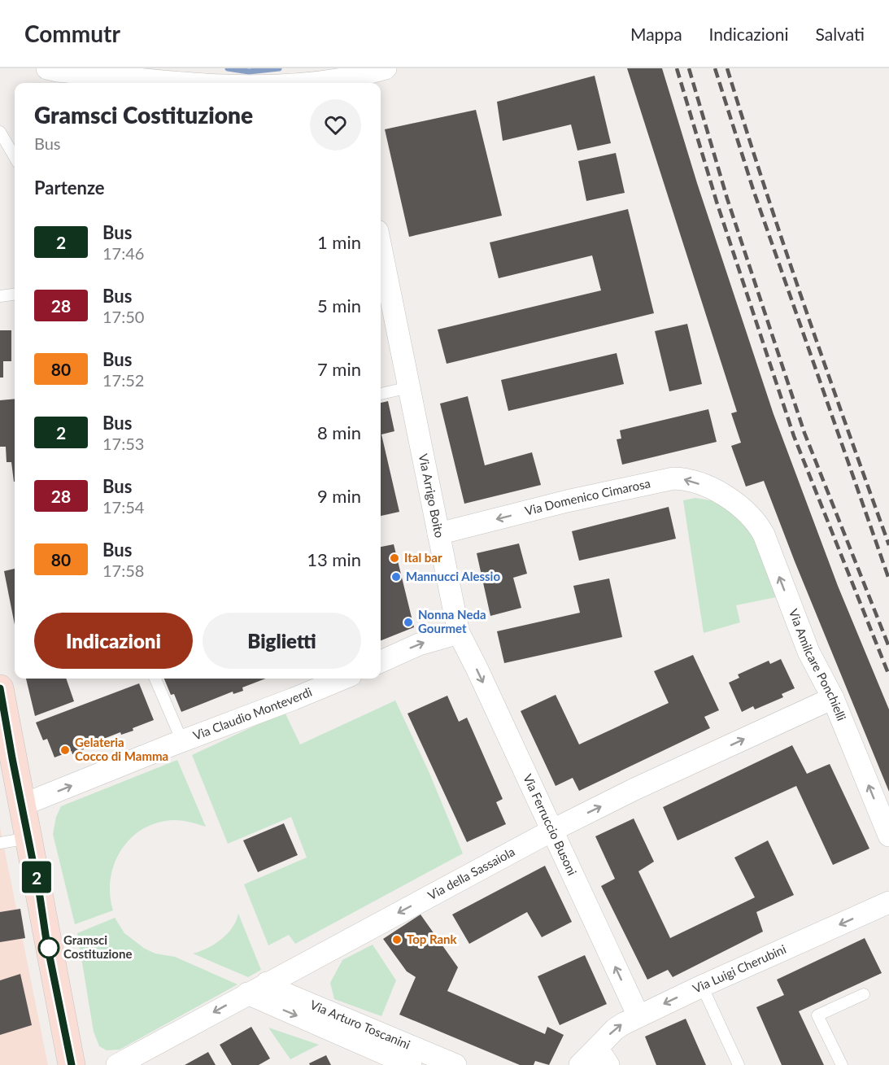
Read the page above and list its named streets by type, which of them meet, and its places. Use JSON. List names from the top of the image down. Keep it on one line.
{"streets":{"street":["Via Arrigo Boito","Via Domenico Cimarosa","Via Amilcare Ponchielli","Via Claudio Monteverdi","Via Ferruccio Busoni","Via della Sassaiola","Via Luigi Cherubini","Via Arturo Toscanini"]},"crossings":[["Via Arrigo Boito","Via Domenico Cimarosa"],["Via Arrigo Boito","Via Ferruccio Busoni"],["Via Domenico Cimarosa","Via Amilcare Ponchielli"],["Via Amilcare Ponchielli","Via della Sassaiola"],["Via Ferruccio Busoni","Via della Sassaiola"],["Via Ferruccio Busoni","Via Luigi Cherubini"],["Via della Sassaiola","Via Arturo Toscanini"]],"one_way":["Via Domenico Cimarosa","Via Amilcare Ponchielli","Via Claudio Monteverdi"],"places":["Ital bar","Mannucci Alessio","Nonna Neda Gourmet","Gelateria Cocco di Mamma","Top Rank","Gramsci Costituzione"],"lines":["bus line 2"],"page":{"header":"Commutr","nav":["Mappa","Indicazioni","Salvati"],"on_map":"2","heading":[["Gramsci Costituzione","Bus"],"Partenze"],"list":[{"mark":"2","name":"Bus","note":"17:46","value":"1 min"},{"mark":"28","name":"Bus","note":"17:50","value":"5 min"},{"mark":"80","name":"Bus","note":"17:52","value":"7 min"},{"mark":"2","name":"Bus","note":"17:53","value":"8 min"},{"mark":"28","name":"Bus","note":"17:54","value":"9 min"},{"mark":"80","name":"Bus","note":"17:58","value":"13 min"}],"buttons":["Indicazioni","Biglietti"]}}
